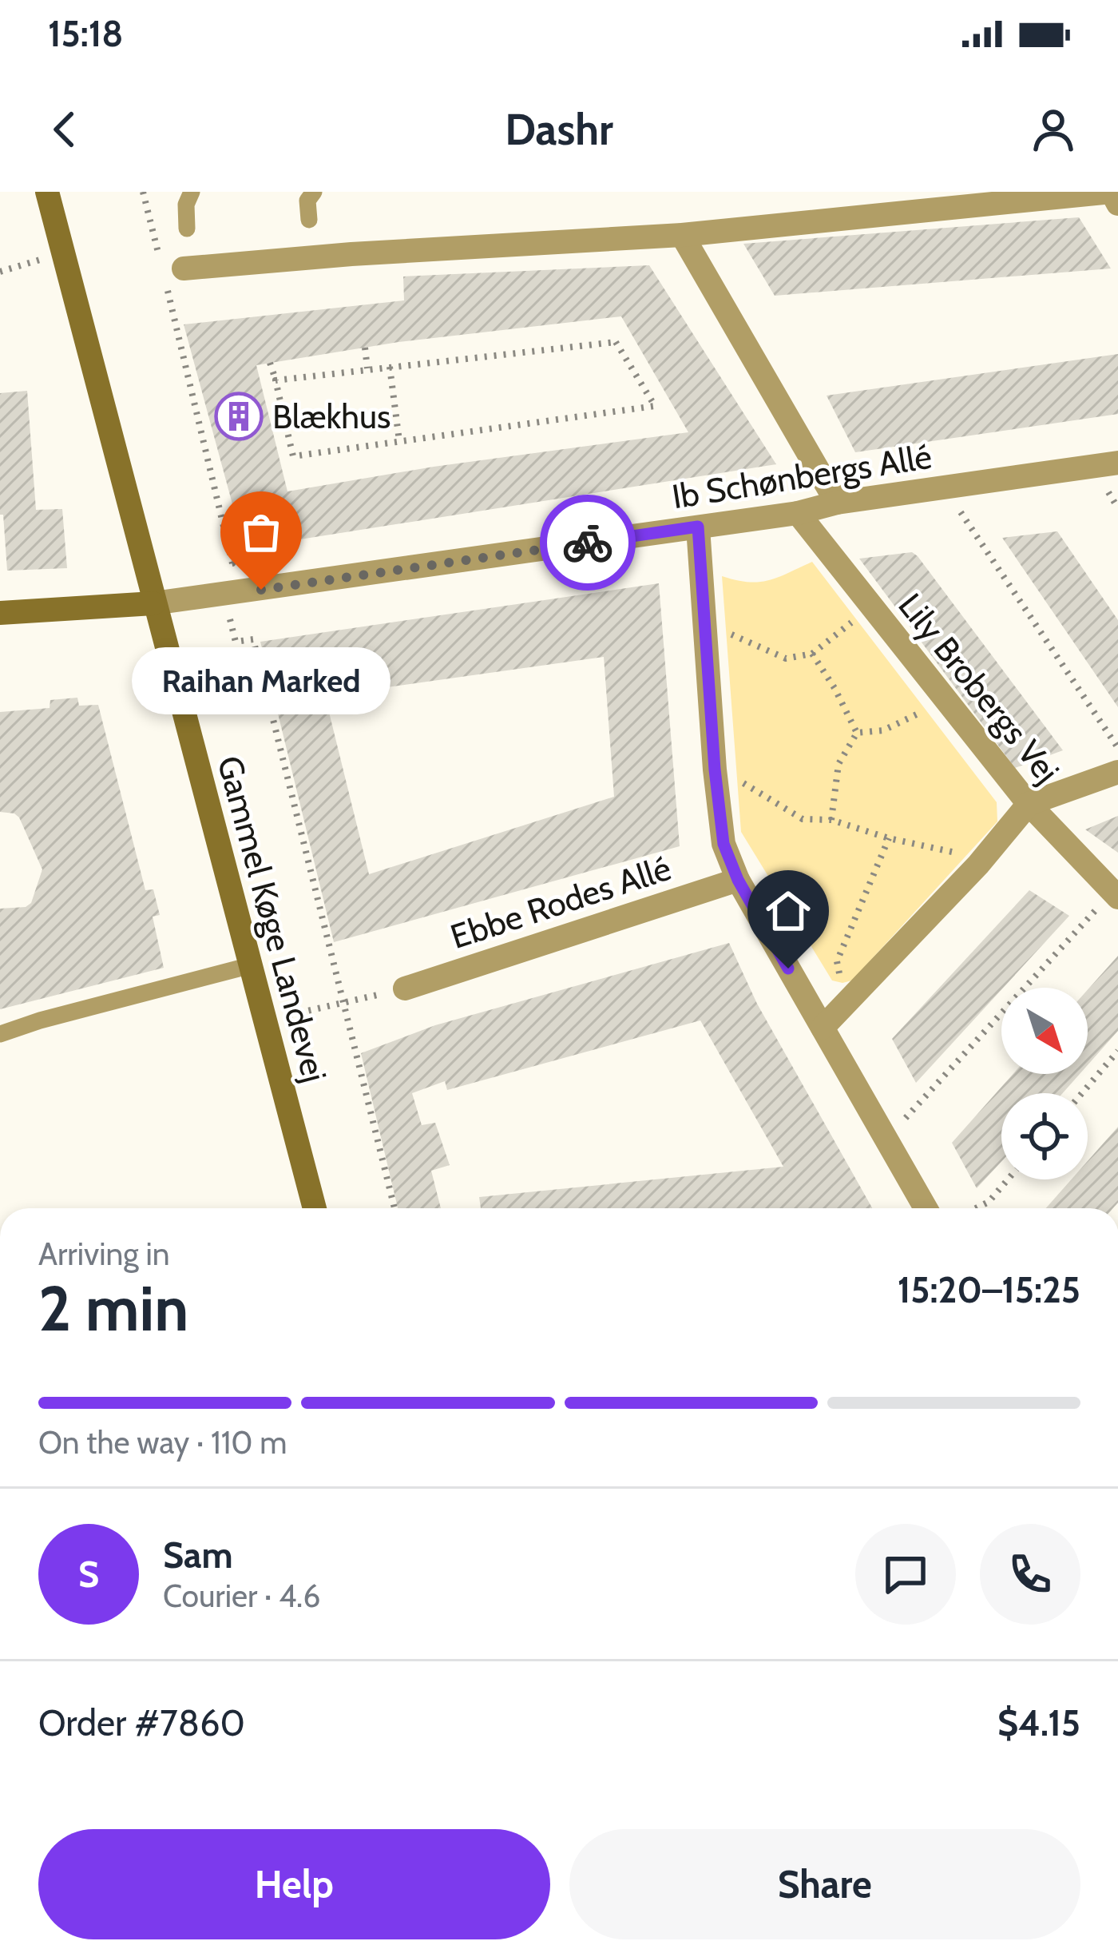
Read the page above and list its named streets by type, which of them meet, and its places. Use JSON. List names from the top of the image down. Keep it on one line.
{"streets":{"street":["Ib Schønbergs Allé","Lily Brobergs Vej","Ebbe Rodes Allé","Gammel Køge Landevej"]},"crossings":[["Ib Schønbergs Allé","Lily Brobergs Vej"],["Ib Schønbergs Allé","Gammel Køge Landevej"]],"places":{"building":["Blækhus"],"other":["Raihan Marked"]},"north":"bottom right","page":{"status":"15:18","header":"Dashr","bubble":"Raihan Marked","heading":["2 min","Arriving in","15:20–15:25"],"panel":["Sam","Courier · 4.6","Order #7860","$4.15"],"bar":"On the way · 110 m","round":"S","buttons":["Help","Share"]}}
